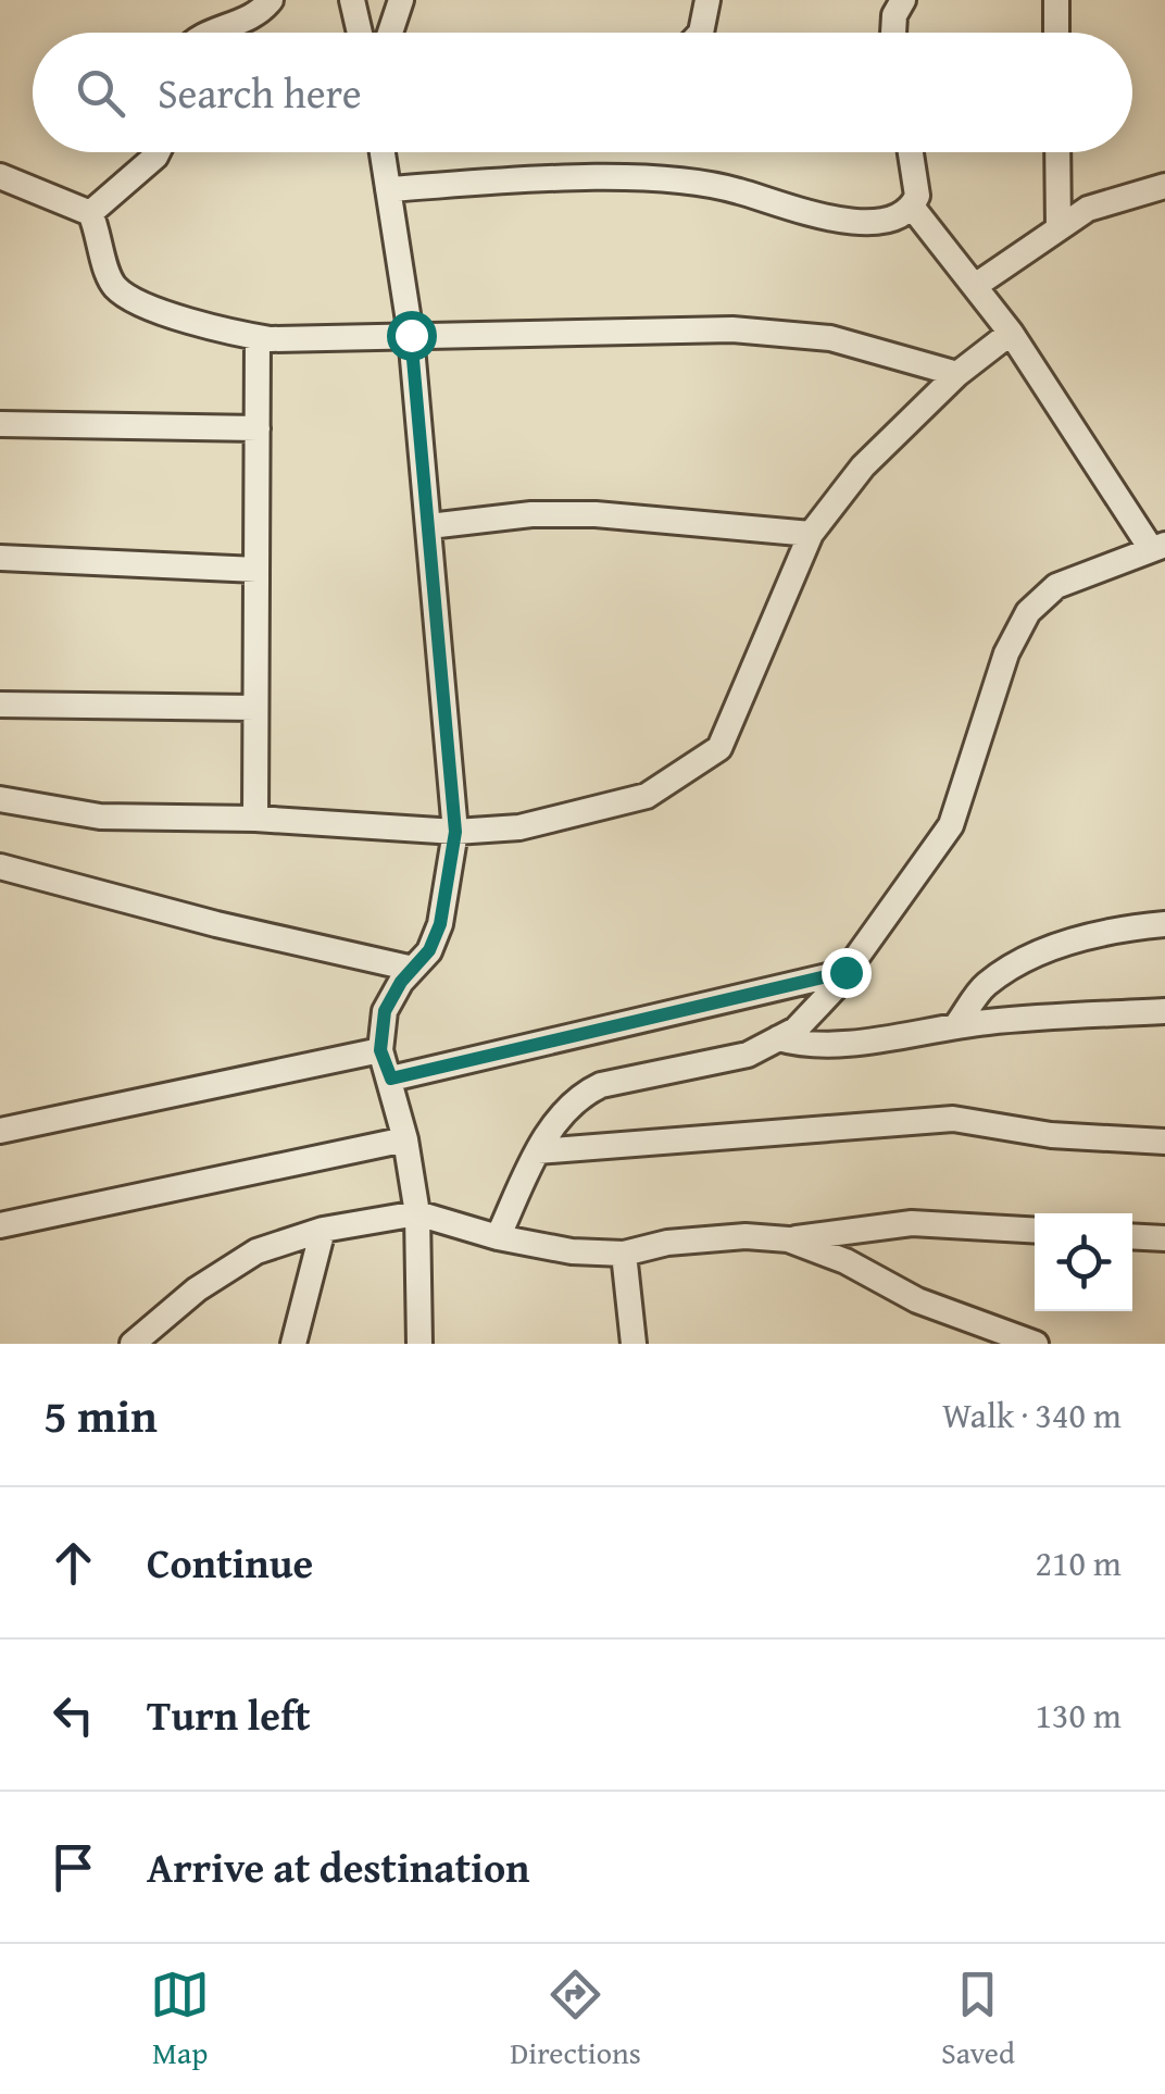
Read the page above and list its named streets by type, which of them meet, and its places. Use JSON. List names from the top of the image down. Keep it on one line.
{"page":{"search":"Search here","heading":["5 min","Walk · 340 m"],"list":[["Continue","210 m"],["Turn left","130 m"],"Arrive at destination"],"nav":["Map","Directions","Saved"]}}
